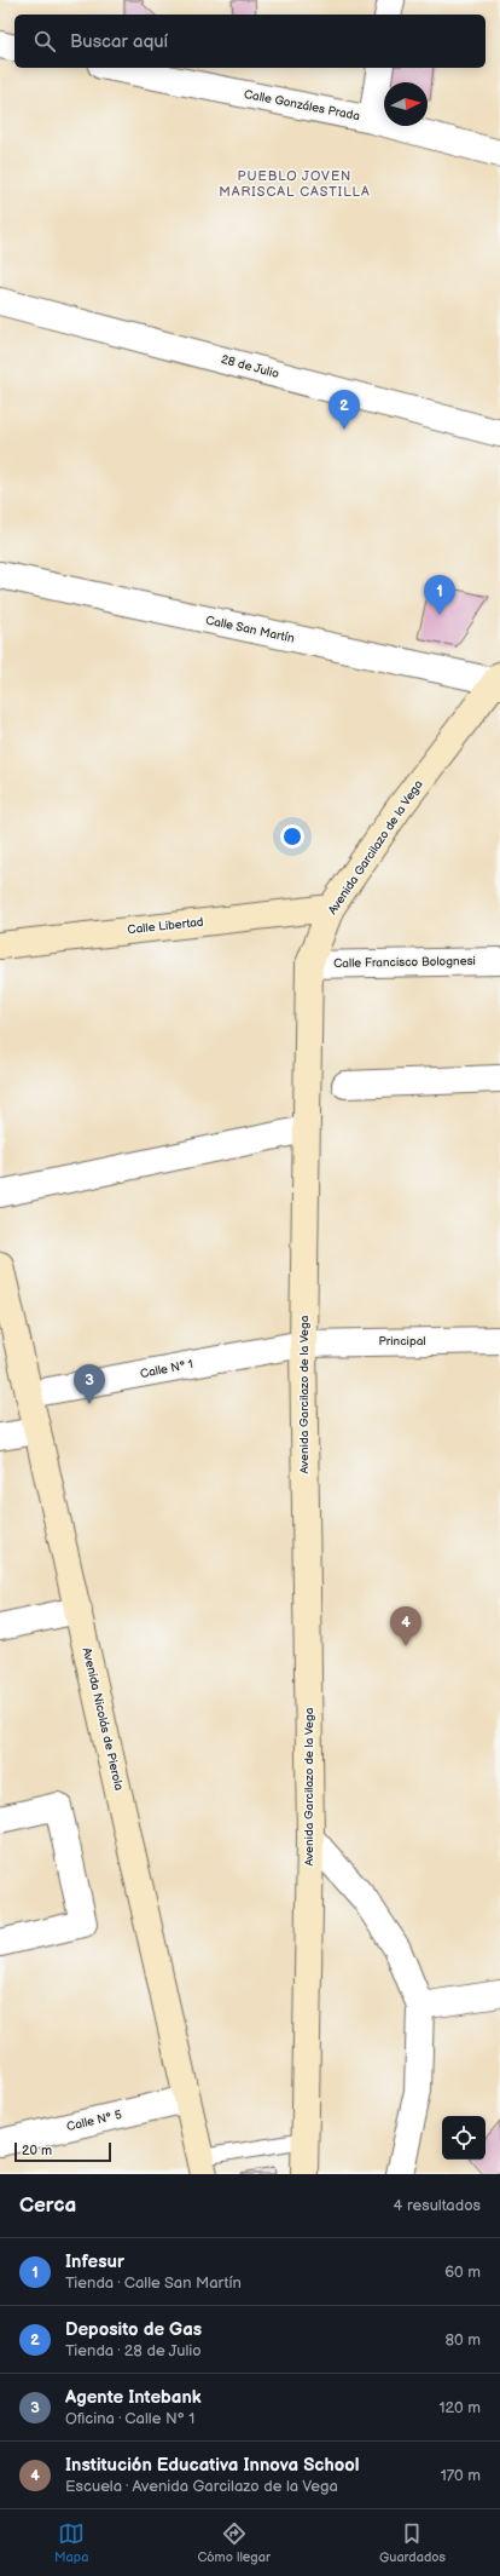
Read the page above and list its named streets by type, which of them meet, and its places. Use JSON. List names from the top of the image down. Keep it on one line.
{"streets":{"street":["Calle Gonzáles Prada","28 de Julio","Calle San Martín","Avenida Garcilazo de la Vega","Calle Libertad","Calle Francisco Bolognesi","Principal","Calle N° 1","Avenida Nicolás de Pierola","Calle N° 5"]},"crossings":[["Calle San Martín","Avenida Garcilazo de la Vega"],["Avenida Garcilazo de la Vega","Calle Libertad"],["Avenida Garcilazo de la Vega","Calle Francisco Bolognesi"],["Avenida Garcilazo de la Vega","Principal"],["Avenida Garcilazo de la Vega","Calle N° 1"],["Principal","Calle N° 1"],["Calle N° 1","Avenida Nicolás de Pierola"],["Avenida Nicolás de Pierola","Calle N° 5"]],"districts":["PUEBLO JOVEN MARISCAL CASTILLA"],"scale_bar":"20 m","north":"right","page":{"search":"Buscar aquí","pins":["2","1","3","4"],"scale":"20 m","heading":["Cerca","4 resultados"],"list":[{"mark":"1","name":"Infesur","note":"Tienda · Calle San Martín","value":"60 m"},{"mark":"2","name":"Deposito de Gas","note":"Tienda · 28 de Julio","value":"80 m"},{"mark":"3","name":"Agente Intebank","note":"Oficina · Calle N° 1","value":"120 m"},{"mark":"4","name":"Institución Educativa Innova School","note":"Escuela · Avenida Garcilazo de la Vega","value":"170 m"}],"nav":["Mapa","Cómo llegar","Guardados"]}}
